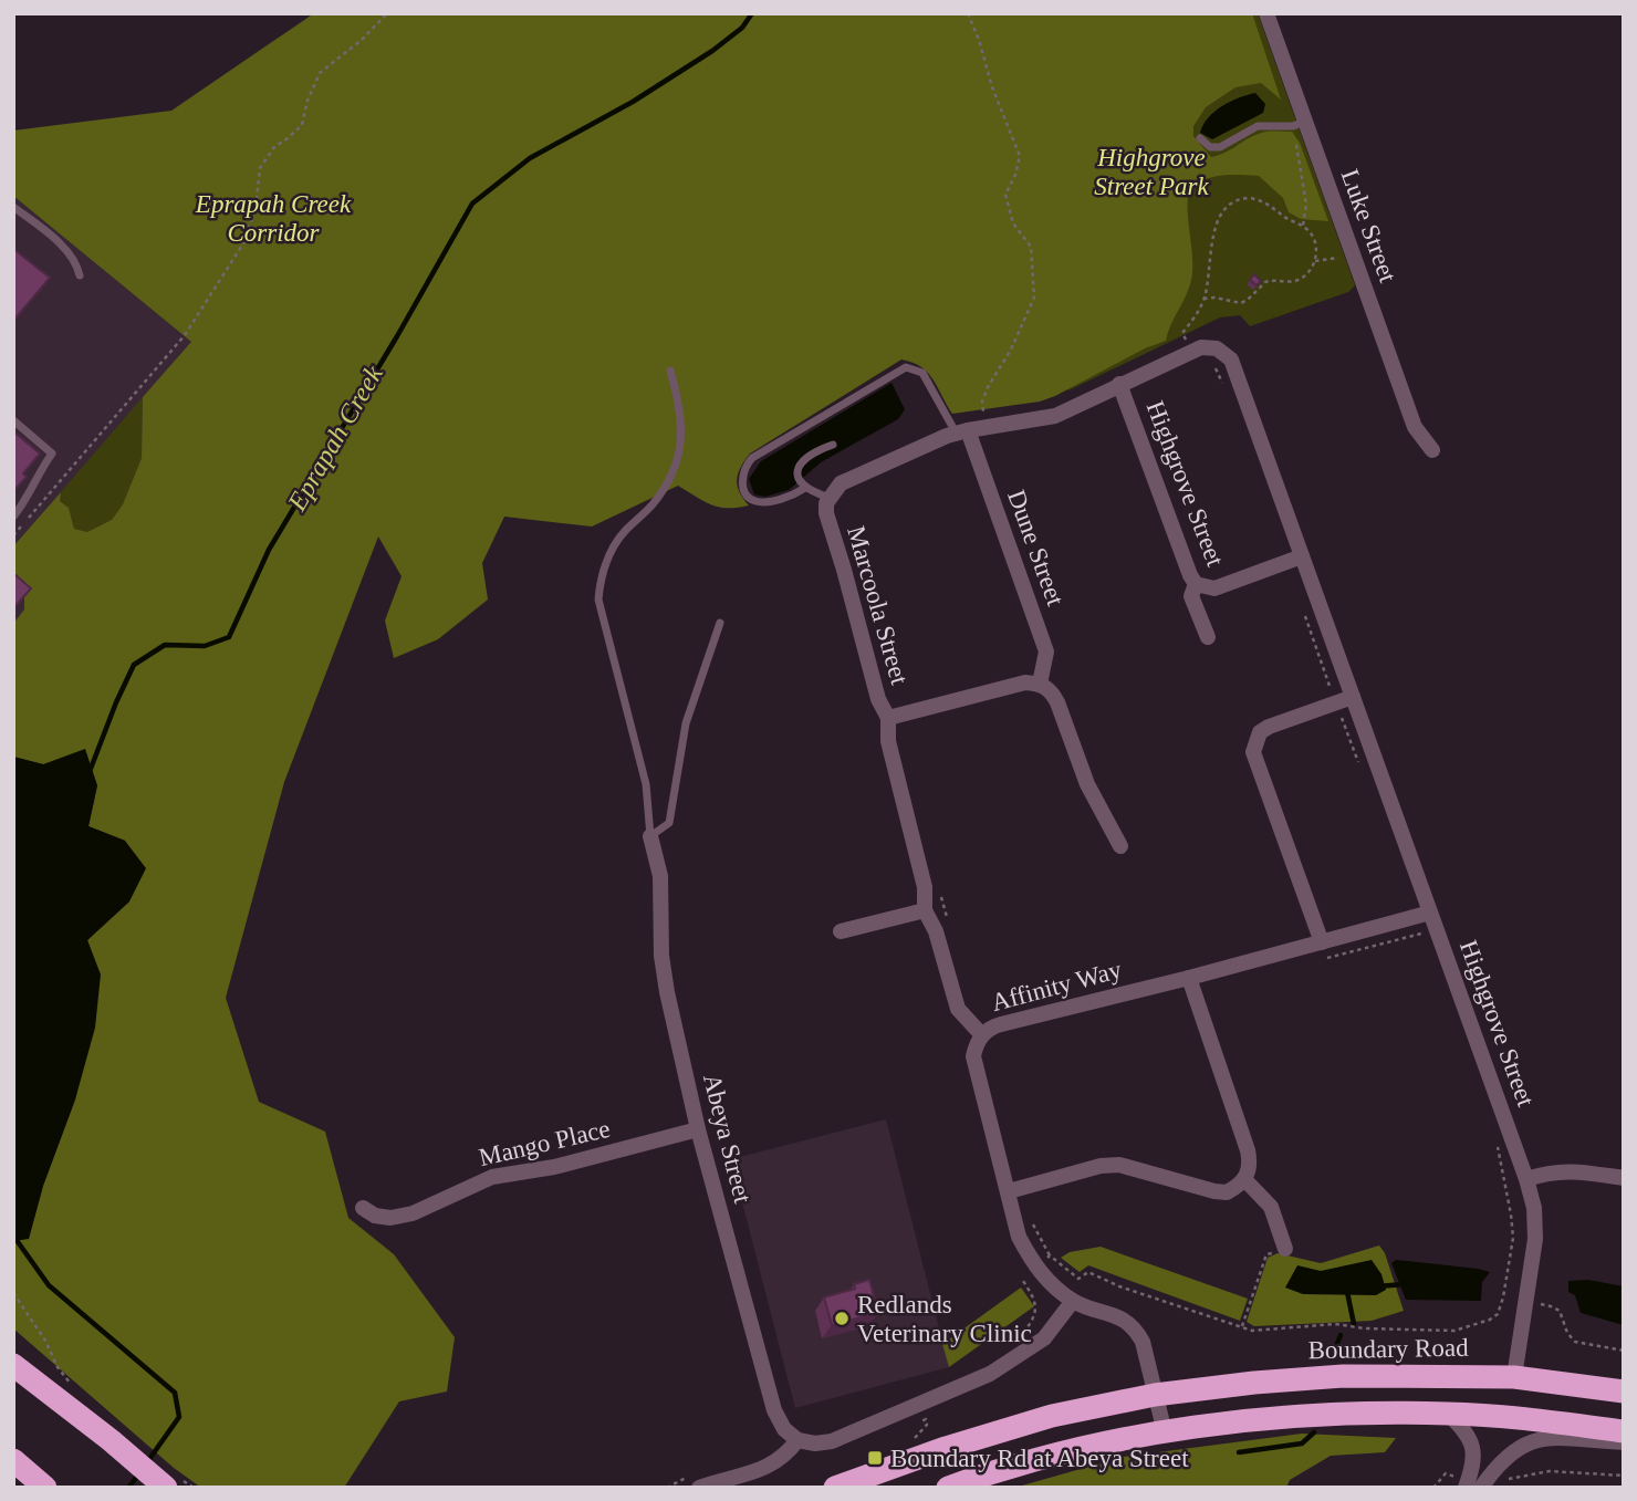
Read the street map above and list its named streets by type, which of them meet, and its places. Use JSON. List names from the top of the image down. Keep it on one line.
{"streets":{"highway":["Boundary Road"],"street":["Luke Street","Highgrove Street","Dune Street","Marcoola Street","Affinity Way","Abeya Street","Mango Place"]},"crossings":[["Highgrove Street","Marcoola Street"],["Highgrove Street","Affinity Way"],["Highgrove Street","Boundary Road"],["Dune Street","Marcoola Street"],["Marcoola Street","Affinity Way"],["Affinity Way","Boundary Road"],["Abeya Street","Mango Place"]],"water":["Eprapah Creek"],"parks":["Highgrove Street Park","Eprapah Creek Corridor"],"places":{"other":["Redlands Veterinary Clinic"],"transit":["Boundary Rd at Abeya Street"]}}
